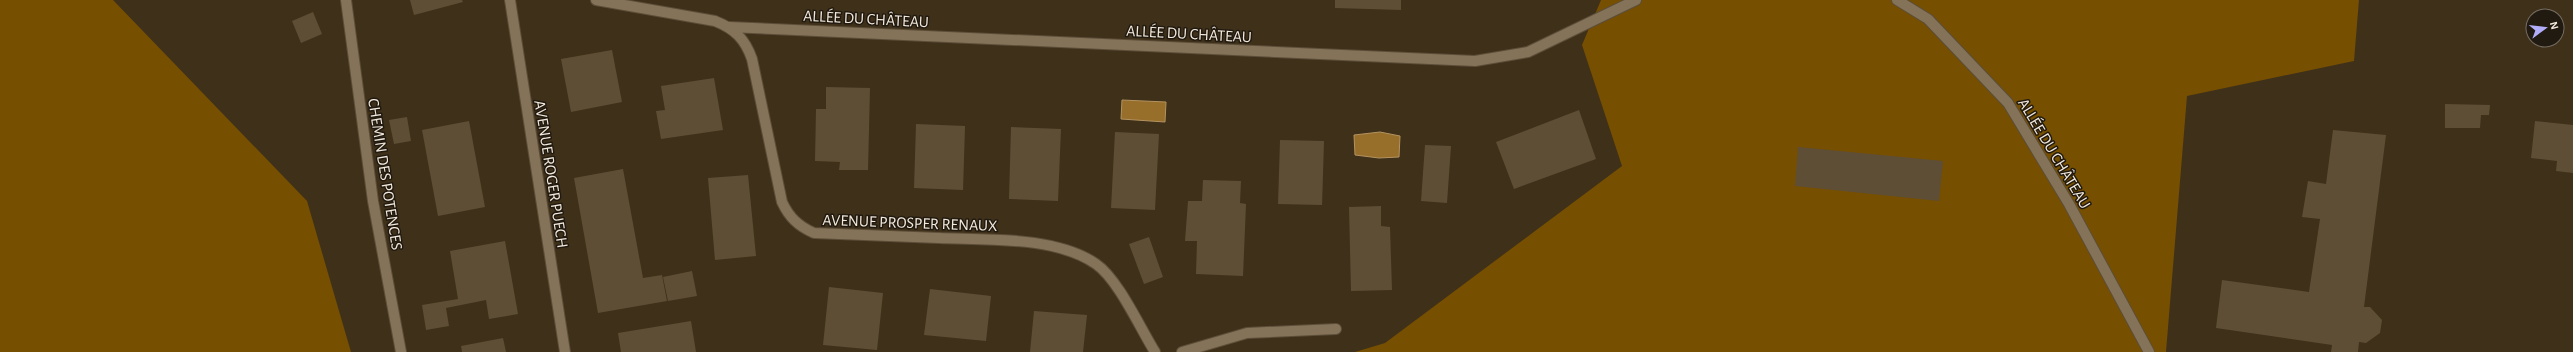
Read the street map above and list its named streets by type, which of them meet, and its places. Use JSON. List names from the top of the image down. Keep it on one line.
{"streets":{"street":["ALLÉE DU CHÂTEAU","CHEMIN DES POTENCES","AVENUE ROGER PUECH","AVENUE PROSPER RENAUX"]},"crossings":[["ALLÉE DU CHÂTEAU","AVENUE PROSPER RENAUX"]],"north":"right"}
